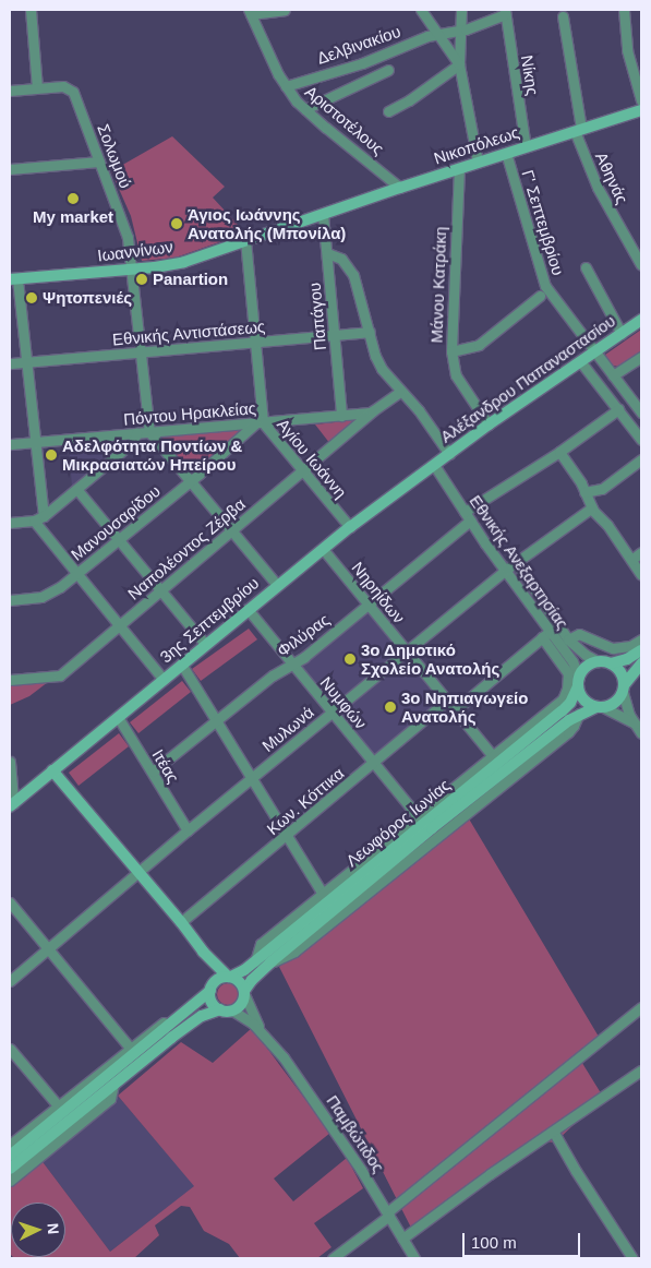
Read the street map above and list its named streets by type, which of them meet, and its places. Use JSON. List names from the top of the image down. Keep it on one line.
{"streets":{"street":["Δελβινακίου","Νίκης","Αριστοτέλους","Νικοπόλεως","Σολωμού","Αθηνάς","Γ' Σεπτεμβρίου","Ιωαννίνων","Μάνου Κατράκη","Παπάγου","Εθνικής Αντιστάσεως","Αλέξανδρου Παπαναστασίου","Πόντου Ηρακλείας","Αγίου Ιωάννη","Μανουσαρίδου","Ναπολέοντος Ζέρβα","Εθνικής Ανεξαρτησίας","Νηρηίδων","3ης Σεπτεμβρίου","Φιλύρας","Νυμφών","Μυλωνά","Ιτέας","Κων. Κόττικα","Λεωφόρος Ιωνίας","Παμβώτιδος"]},"crossings":[["Δελβινακίου","Νίκης"],["Δελβινακίου","Αριστοτέλους"],["Νίκης","Νικοπόλεως"],["Αριστοτέλους","Νικοπόλεως"],["Νικοπόλεως","Αθηνάς"],["Νικοπόλεως","Γ' Σεπτεμβρίου"],["Νικοπόλεως","Ιωαννίνων"],["Νικοπόλεως","Μάνου Κατράκη"],["Νικοπόλεως","Παπάγου"],["Σολωμού","Ιωαννίνων"],["Σολωμού","Εθνικής Αντιστάσεως"],["Σολωμού","Πόντου Ηρακλείας"],["Γ' Σεπτεμβρίου","Αλέξανδρου Παπαναστασίου"],["Ιωαννίνων","Παπάγου"],["Ιωαννίνων","Αγίου Ιωάννη"],["Μάνου Κατράκη","Αλέξανδρου Παπαναστασίου"],["Παπάγου","Εθνικής Αντιστάσεως"],["Παπάγου","Πόντου Ηρακλείας"],["Εθνικής Αντιστάσεως","Αγίου Ιωάννη"],["Αλέξανδρου Παπαναστασίου","Εθνικής Ανεξαρτησίας"],["Αλέξανδρου Παπαναστασίου","3ης Σεπτεμβρίου"],["Πόντου Ηρακλείας","Αγίου Ιωάννη"],["Πόντου Ηρακλείας","Μανουσαρίδου"],["Πόντου Ηρακλείας","Ναπολέοντος Ζέρβα"],["Αγίου Ιωάννη","Μανουσαρίδου"],["Αγίου Ιωάννη","Ναπολέοντος Ζέρβα"],["Αγίου Ιωάννη","3ης Σεπτεμβρίου"],["Εθνικής Ανεξαρτησίας","3ης Σεπτεμβρίου"],["Εθνικής Ανεξαρτησίας","Φιλύρας"],["Εθνικής Ανεξαρτησίας","Μυλωνά"],["Εθνικής Ανεξαρτησίας","Λεωφόρος Ιωνίας"],["Νηρηίδων","3ης Σεπτεμβρίου"],["Νηρηίδων","Φιλύρας"],["Νηρηίδων","Μυλωνά"],["Νηρηίδων","Κων. Κόττικα"],["3ης Σεπτεμβρίου","Νυμφών"],["3ης Σεπτεμβρίου","Ιτέας"],["Φιλύρας","Νυμφών"],["Φιλύρας","Ιτέας"],["Νυμφών","Μυλωνά"],["Νυμφών","Κων. Κόττικα"],["Μυλωνά","Ιτέας"],["Λεωφόρος Ιωνίας","Παμβώτιδος"]],"places":["My market","Άγιος Ιωάννης Ανατολής (Μπονίλα)","Panartion","Ψητοπενιές","Αδελφότητα Ποντίων & Μικρασιατών Ηπείρου","3ο Δημοτικό Σχολείο Ανατολής","3ο Νηπιαγωγείο Ανατολής"],"scale_bar":"100 m","north":"right"}
